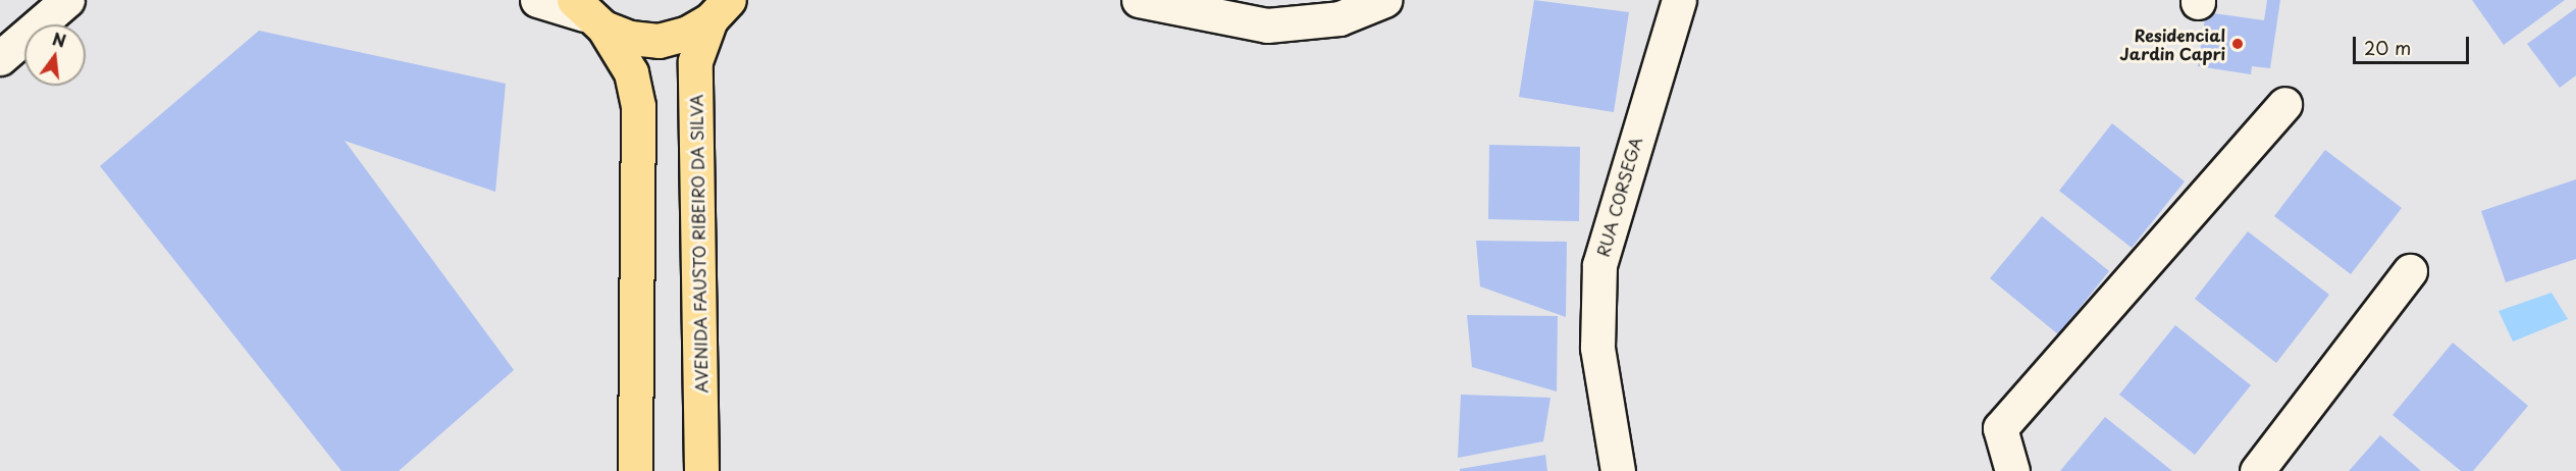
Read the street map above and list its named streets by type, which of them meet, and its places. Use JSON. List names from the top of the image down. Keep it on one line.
{"streets":{"main road":["AVENIDA FAUSTO RIBEIRO DA SILVA"],"street":["RUA CORSEGA"]},"places":["Residencial Jardin Capri"],"scale_bar":"20 m","north":"top"}
